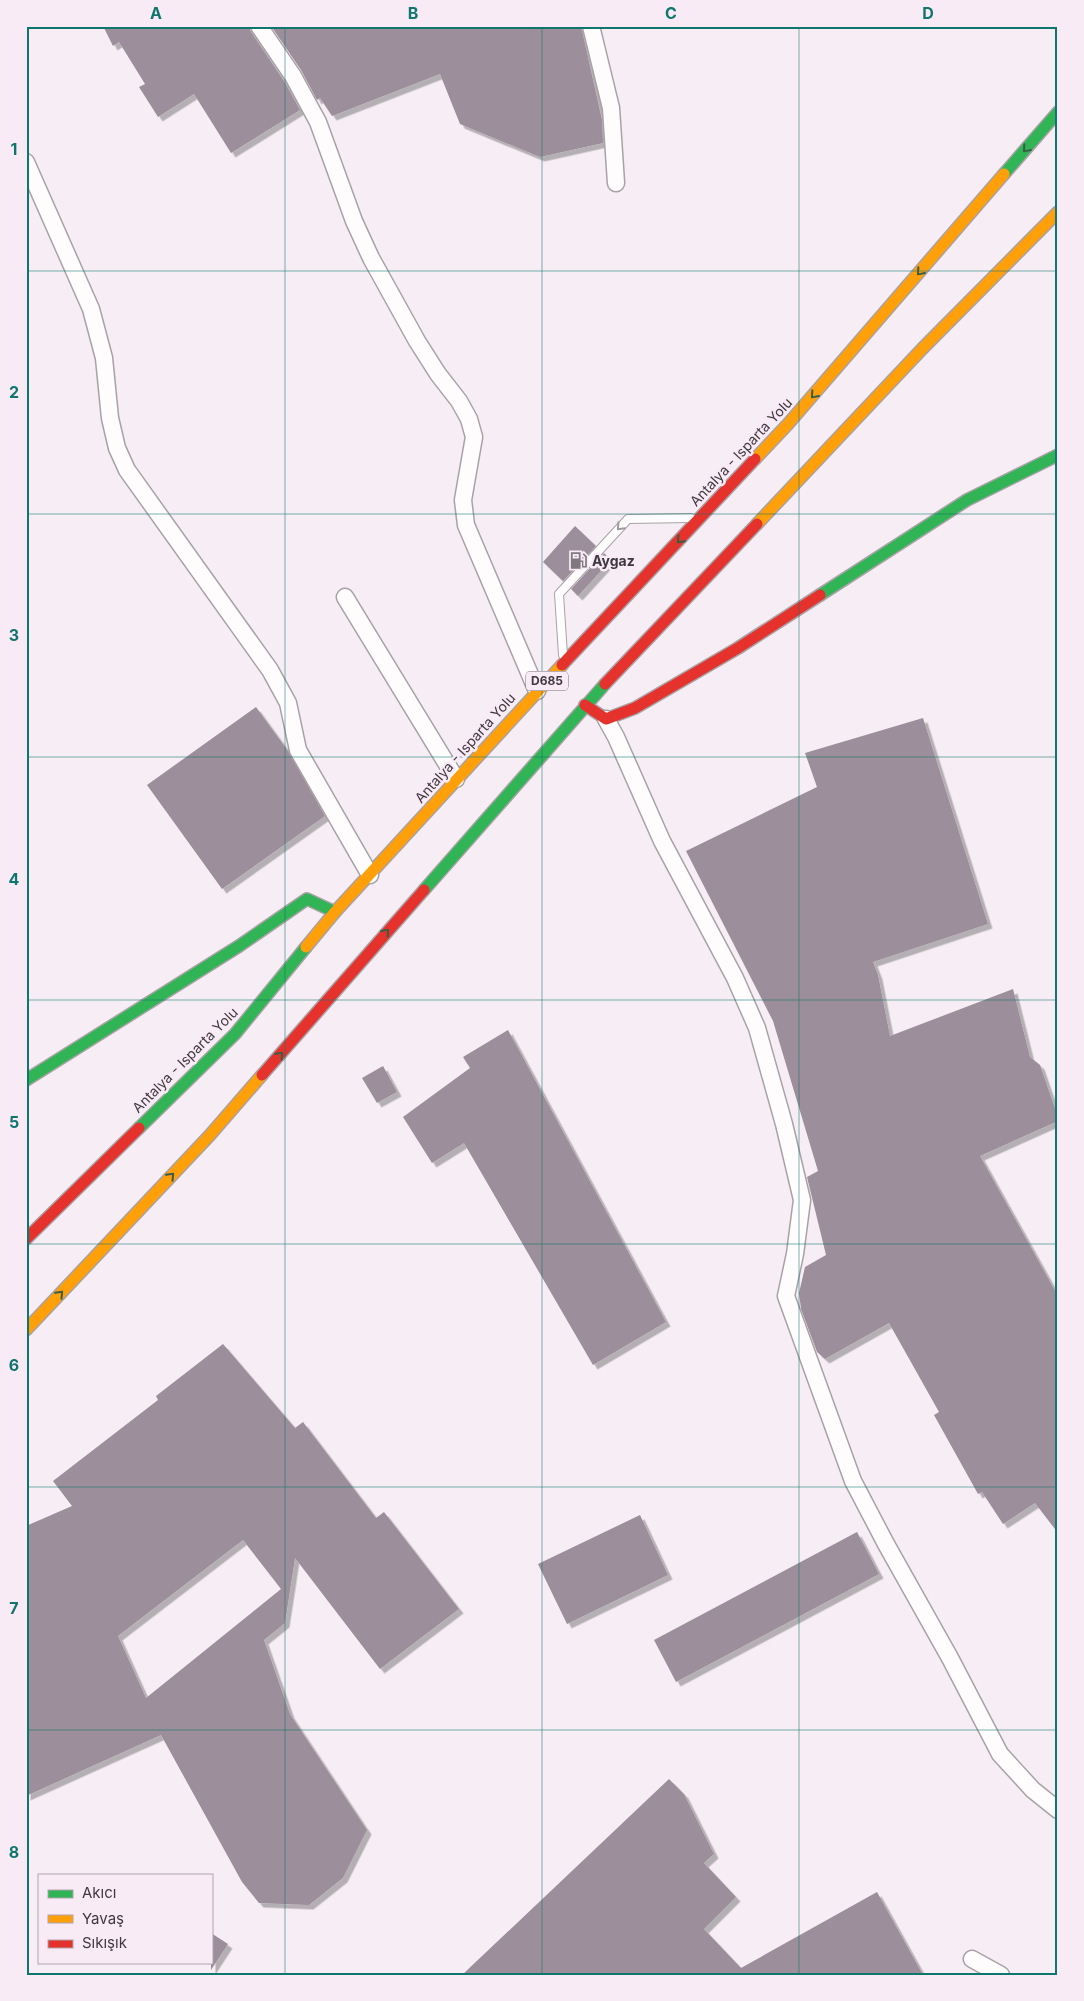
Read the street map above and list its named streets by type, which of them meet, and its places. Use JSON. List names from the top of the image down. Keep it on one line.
{"streets":{"main road":["Antalya - Isparta Yolu","D685"]},"places":{"fuel station":["Aygaz"]},"legend":["Akıcı","Yavaş","Sıkışık"],"grid":{"columns":["A","B","C","D"],"rows":["1","2","3","4","5","6","7","8"]}}
